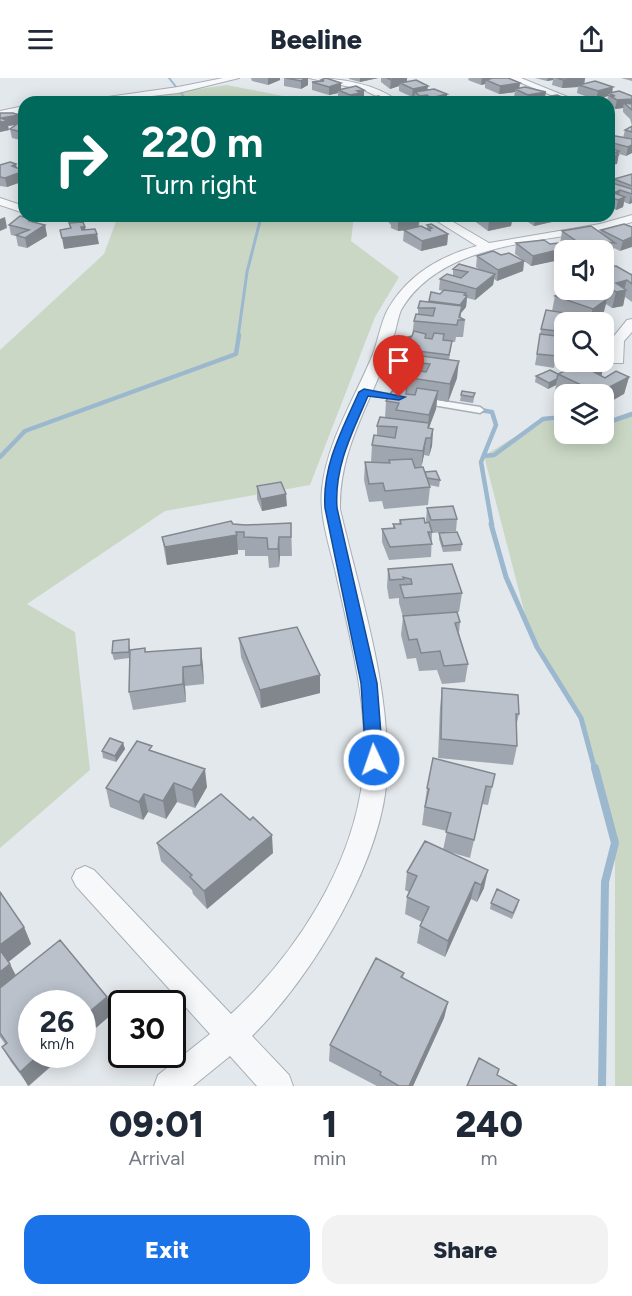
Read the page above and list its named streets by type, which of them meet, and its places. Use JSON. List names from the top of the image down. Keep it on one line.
{"page":{"header":"Beeline","turn":["220 m","Turn right"],"speed":"26 km/h","limit":"30","eta":["09:01","Arrival","1","min","240","m"],"buttons":["Exit","Share"]}}
